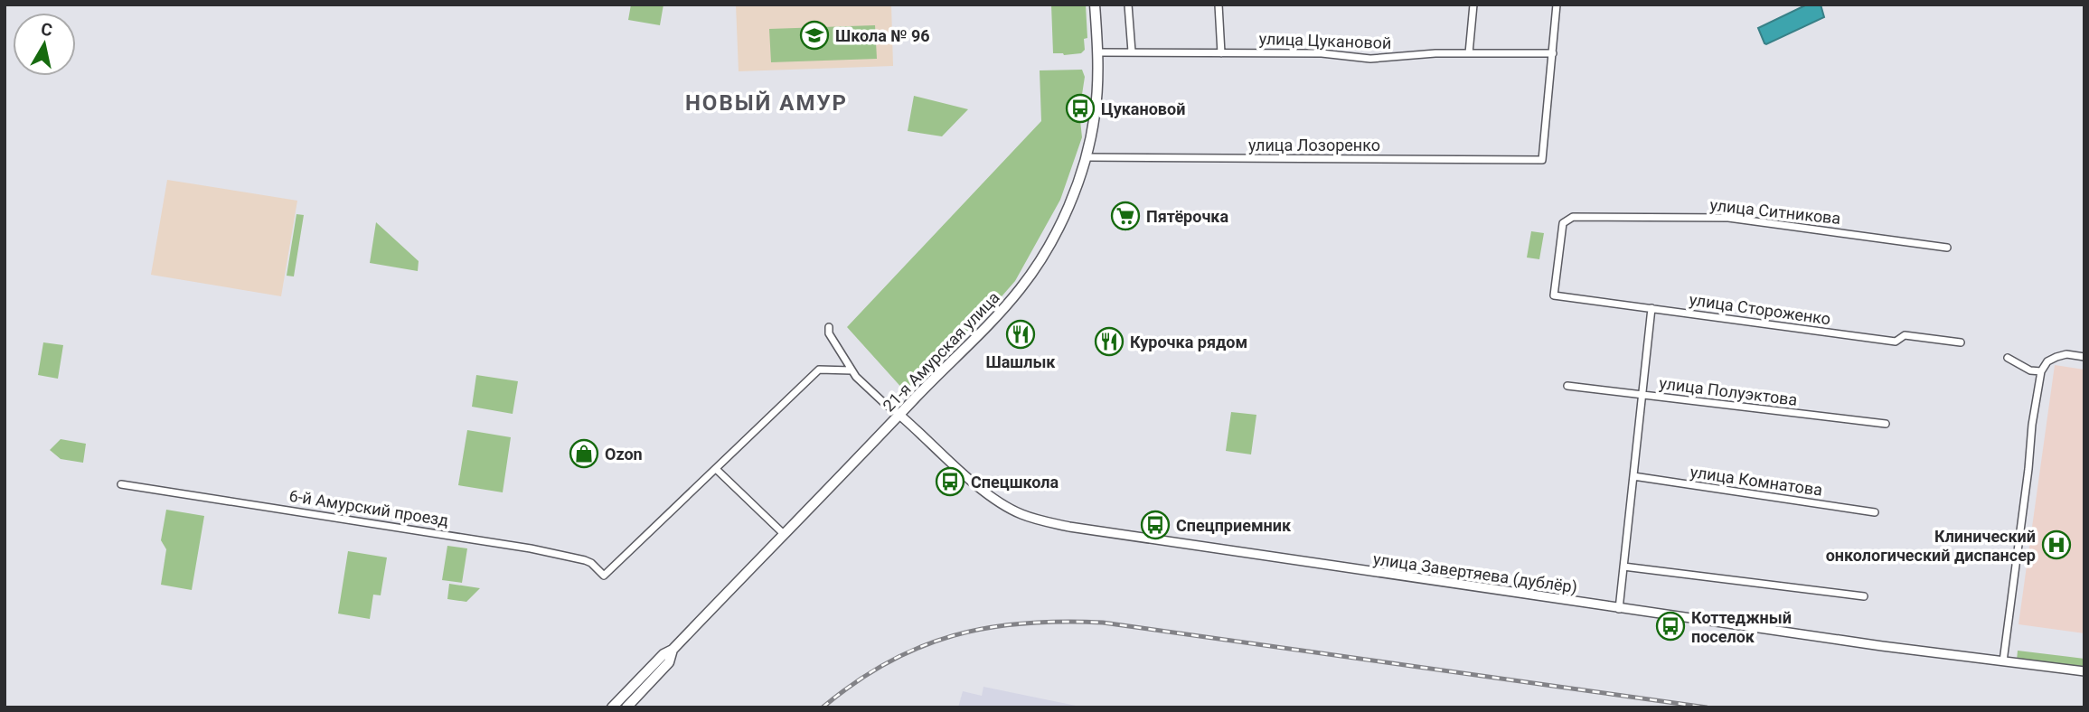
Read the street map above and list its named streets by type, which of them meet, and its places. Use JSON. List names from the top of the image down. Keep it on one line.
{"streets":{"main road":["21-я Амурская улица"],"street":["улица Цукановой","улица Лозоренко","улица Ситникова","улица Стороженко","улица Полуэктова","улица Комнатова","6-й Амурский проезд","улица Завертяева (дублёр)"]},"crossings":[["улица Цукановой","улица Лозоренко"],["улица Цукановой","21-я Амурская улица"],["улица Лозоренко","21-я Амурская улица"],["улица Ситникова","улица Стороженко"],["21-я Амурская улица","улица Завертяева (дублёр)"]],"districts":["НОВЫЙ АМУР"],"places":{"school or university":["Школа № 96"],"bus stop":["Цукановой","Спецшкола","Спецприемник","Коттеджный поселок"],"supermarket":["Пятёрочка"],"restaurant":["Шашлык","Курочка рядом"],"shop":["Ozon"],"hospital":["Клинический онкологический диспансер"]},"north":"top"}
